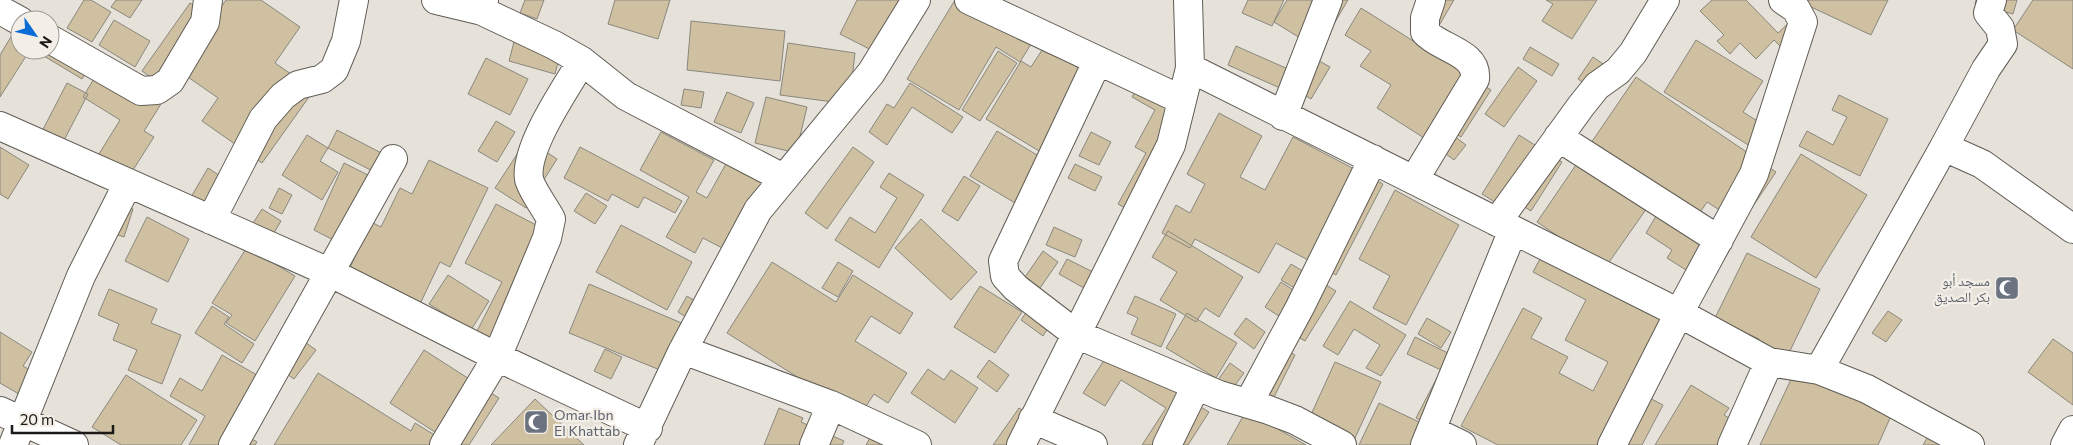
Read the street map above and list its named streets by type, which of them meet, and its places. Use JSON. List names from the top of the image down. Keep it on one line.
{"places":{"mosque":["مسجد أبو بكر الصديق","Omar Ibn El Khattab"]},"scale_bar":"20 m","north":"bottom right"}
